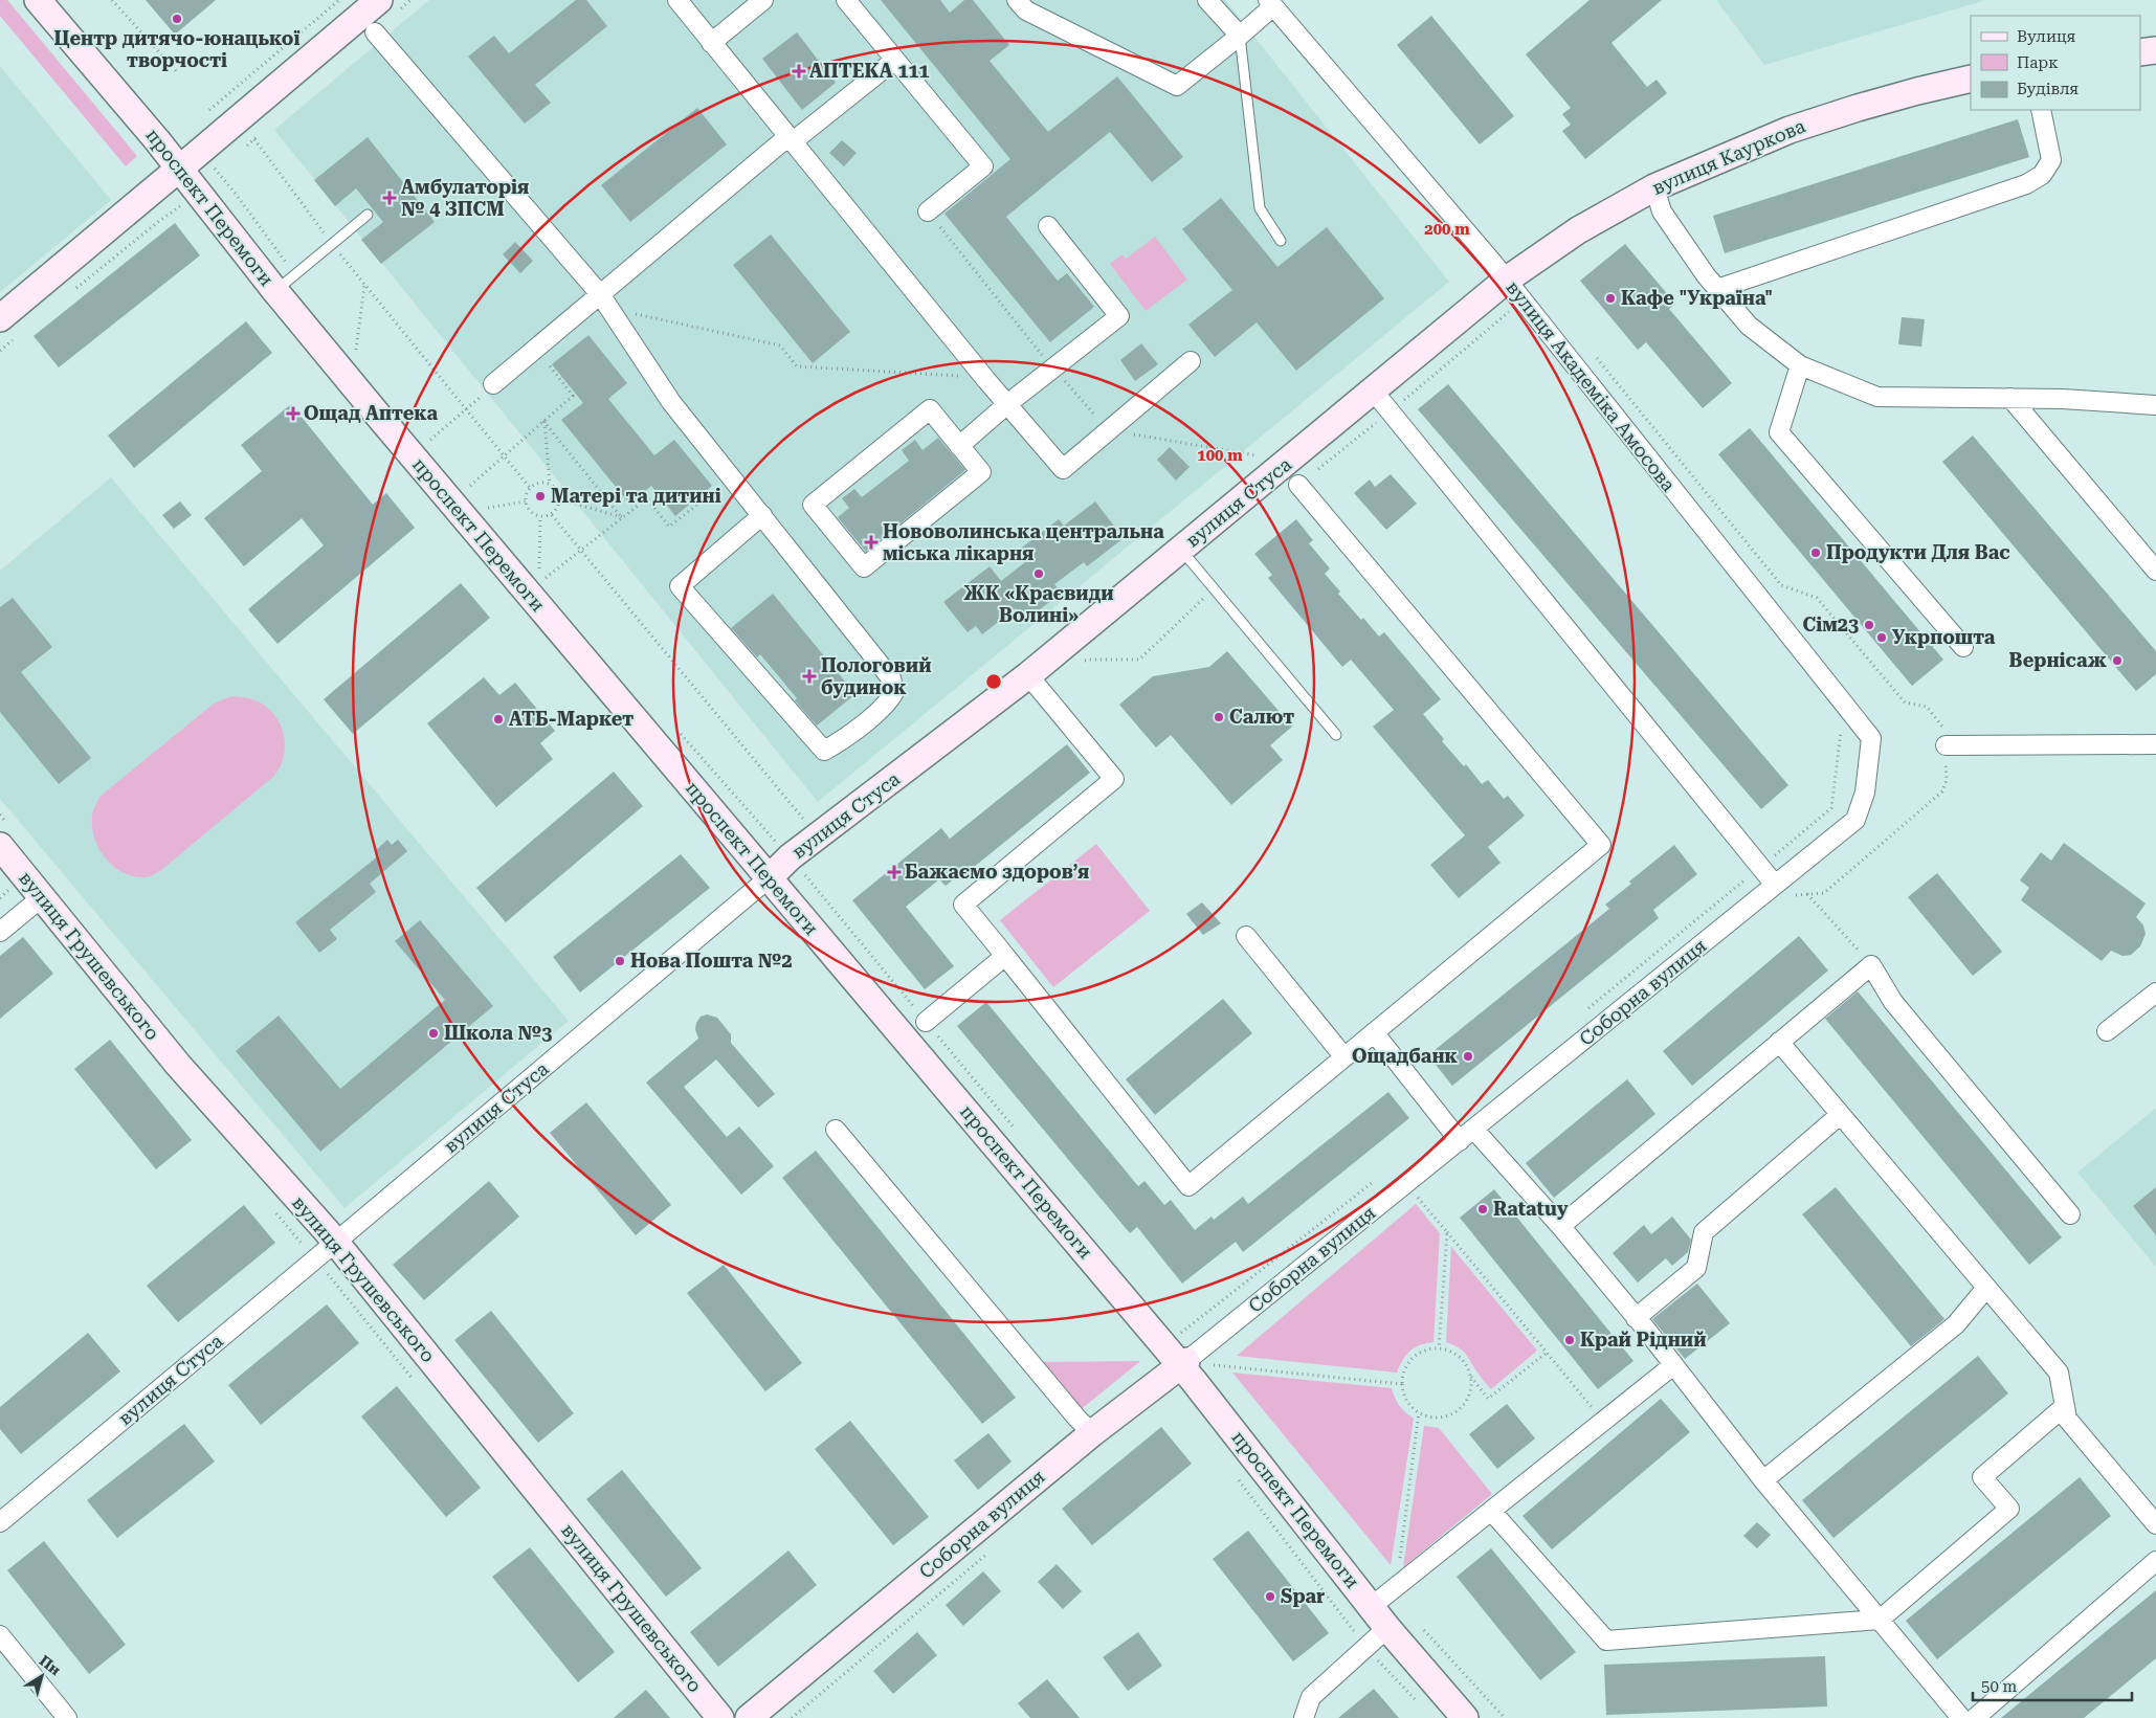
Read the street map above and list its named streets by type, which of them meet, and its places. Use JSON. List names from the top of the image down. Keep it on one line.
{"streets":{"street":["вулиця Кауркова","проспект Перемоги","вулиця Академіка Амосова","вулиця Стуса","вулиця Грушевського","Соборна вулиця"]},"crossings":[["вулиця Кауркова","вулиця Академіка Амосова"],["вулиця Кауркова","вулиця Стуса"],["проспект Перемоги","вулиця Стуса"],["проспект Перемоги","Соборна вулиця"],["вулиця Академіка Амосова","вулиця Стуса"],["вулиця Академіка Амосова","Соборна вулиця"],["вулиця Стуса","вулиця Грушевського"]],"places":{"other":["Центр дитячо-юнацької творчості","Кафе \"Україна\"","Матері та дитині","Продукти Для Вас","ЖК «Краєвиди Волині»","Сім23","Укрпошта","Вернісаж","Салют","АТБ-Маркет","Нова Пошта №2","Школа №3","Ощадбанк","Ratatuy","Край Рідний","Spar"],"health":["АПТЕКА 111","Амбулаторія № 4 ЗПСМ","Ощад Аптека","Нововолинська центральна міська лікарня","Пологовий будинок","Бажаємо здоровʼя"]},"legend":["Вулиця","Парк","Будівля"],"scale_bar":"50 m","north":"top right","rings":["200 m","100 m"]}
